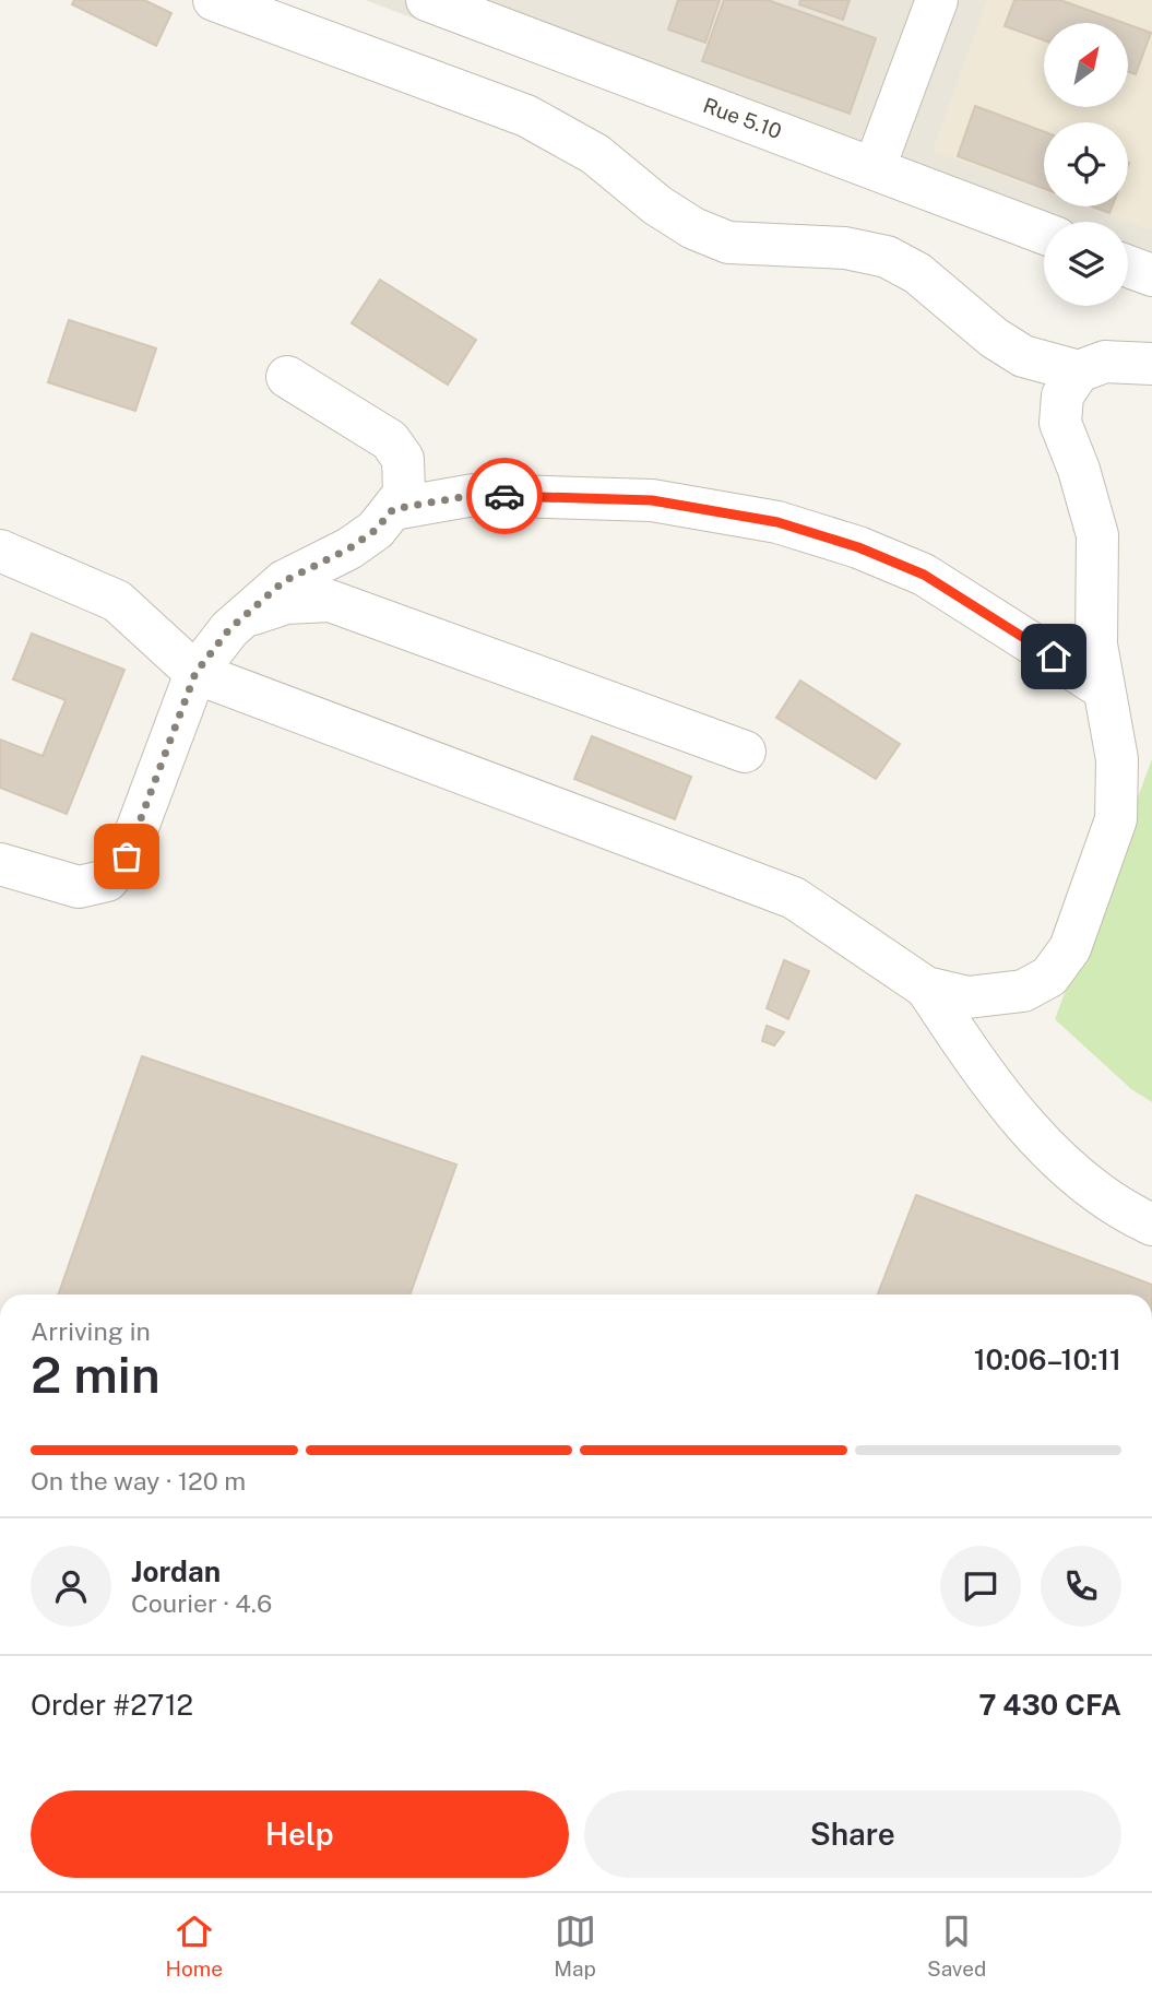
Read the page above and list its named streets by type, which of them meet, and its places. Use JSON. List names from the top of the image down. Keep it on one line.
{"streets":{"street":["Rue 5.10"]},"north":"top right","page":{"heading":["2 min","Arriving in","10:06–10:11"],"panel":["Jordan","Courier · 4.6","Order #2712","7 430 CFA"],"bar":"On the way · 120 m","buttons":["Help","Share"],"tabs":["Home","Map","Saved"]}}
